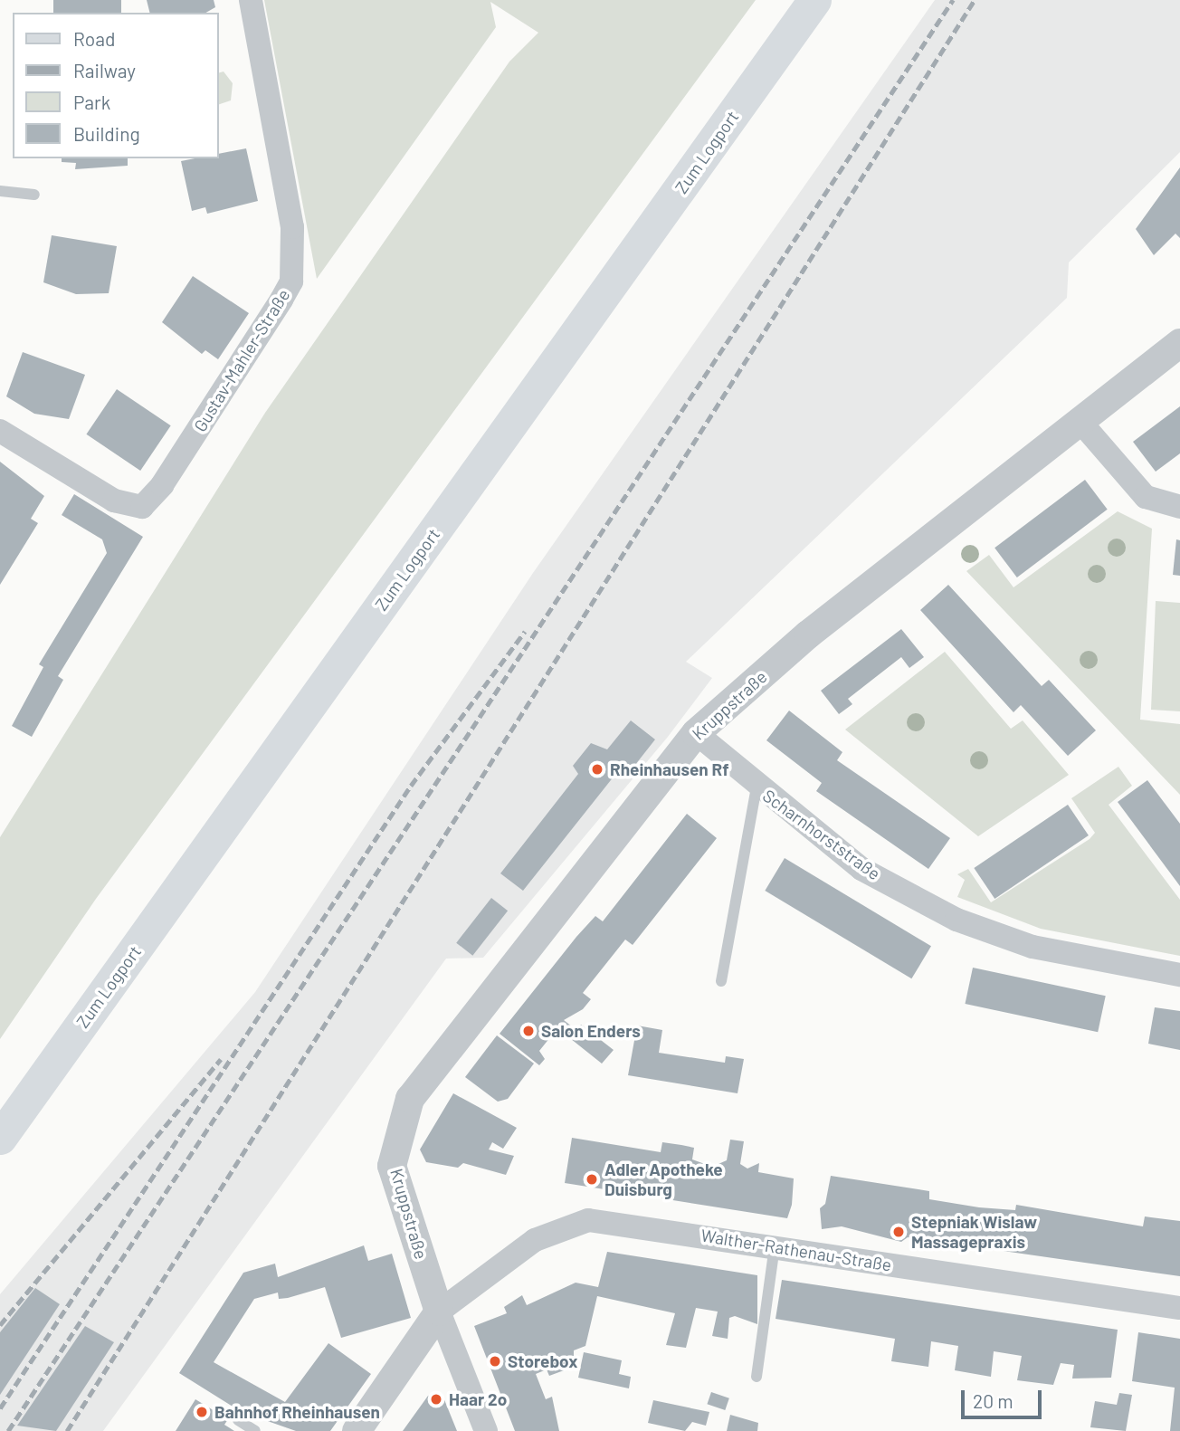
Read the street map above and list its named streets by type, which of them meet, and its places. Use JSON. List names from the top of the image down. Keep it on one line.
{"streets":{"main road":["Zum Logport"],"street":["Gustav-Mahler-Straße","Kruppstraße","Scharnhorststraße","Walther-Rathenau-Straße"]},"crossings":[["Kruppstraße","Scharnhorststraße"],["Kruppstraße","Walther-Rathenau-Straße"]],"places":["Rheinhausen Rf","Salon Enders","Adler Apotheke Duisburg","Stepniak Wislaw Massagepraxis","Storebox","Haar 2o","Bahnhof Rheinhausen"],"legend":["Road","Railway","Park","Building"],"scale_bar":"20 m"}
